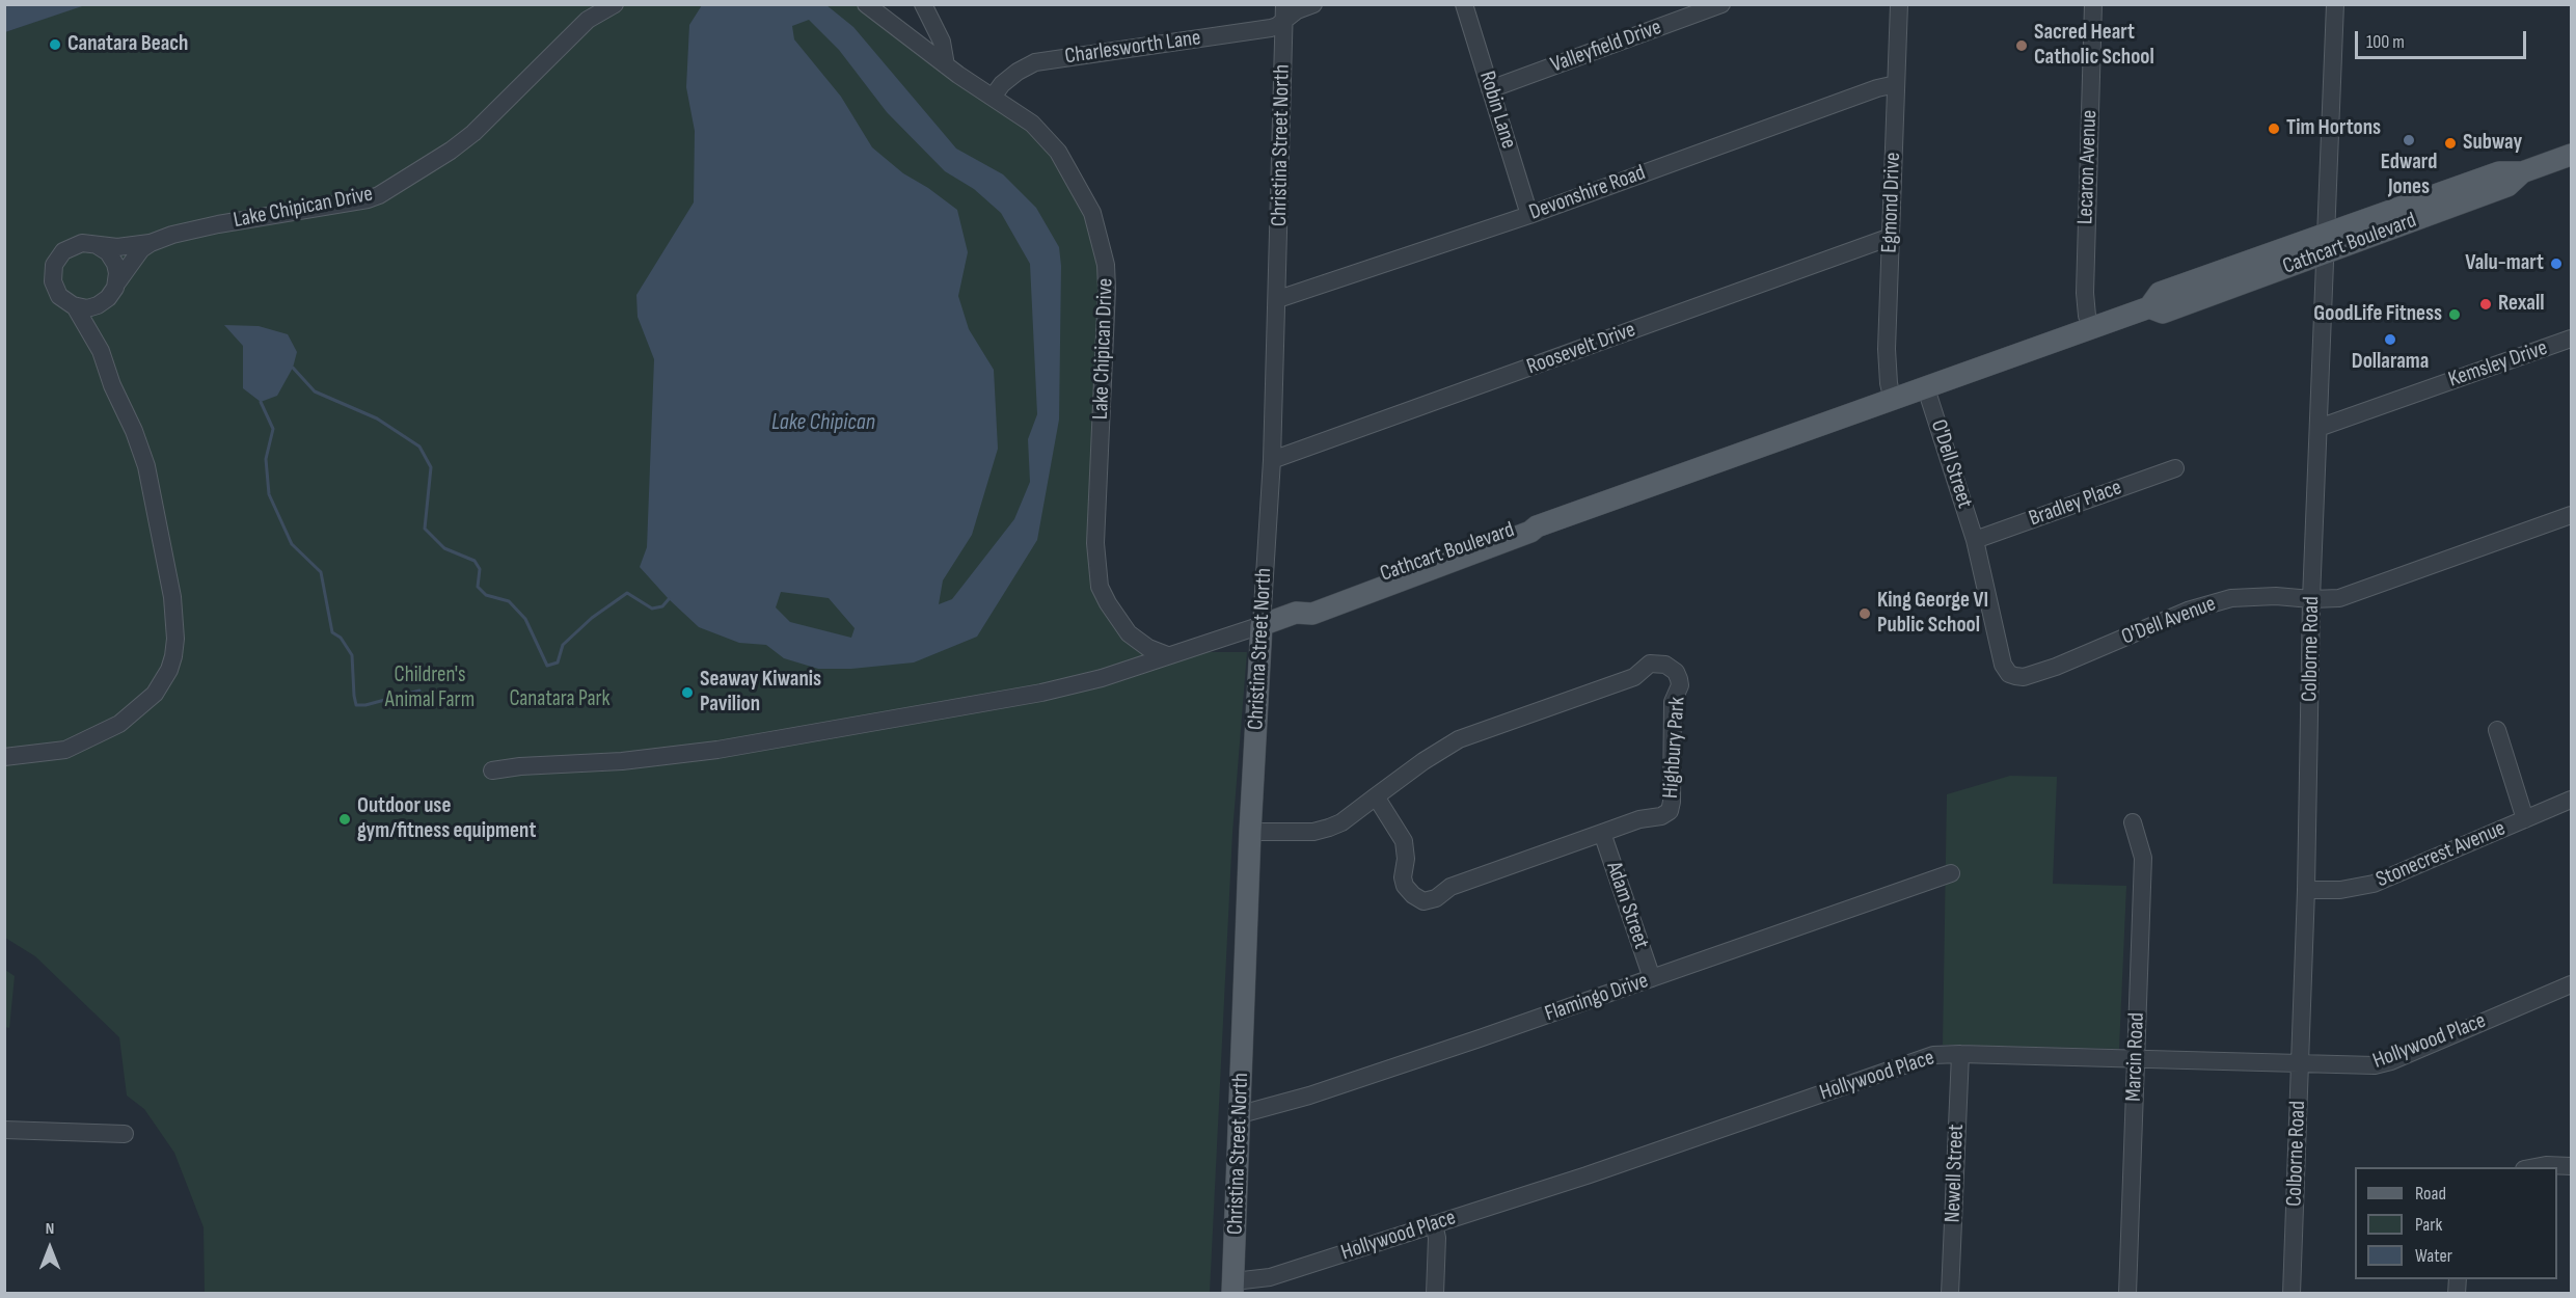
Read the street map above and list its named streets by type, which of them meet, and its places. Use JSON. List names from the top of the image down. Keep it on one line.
{"streets":{"main road":["Christina Street North","Cathcart Boulevard"],"street":["Valleyfield Drive","Charlesworth Lane","Robin Lane","Lecaron Avenue","Devonshire Road","Egmond Drive","Lake Chipican Drive","Roosevelt Drive","Kemsley Drive","O'Dell Street","Bradley Place","O'Dell Avenue","Colborne Road","Highbury Park","Stonecrest Avenue","Adam Street","Flamingo Drive","Hollywood Place","Marcin Road","Newell Street"]},"crossings":[["Valleyfield Drive","Robin Lane"],["Charlesworth Lane","Christina Street North"],["Charlesworth Lane","Lake Chipican Drive"],["Robin Lane","Devonshire Road"],["Christina Street North","Devonshire Road"],["Christina Street North","Cathcart Boulevard"],["Christina Street North","Roosevelt Drive"],["Christina Street North","Highbury Park"],["Christina Street North","Flamingo Drive"],["Christina Street North","Hollywood Place"],["Lecaron Avenue","Cathcart Boulevard"],["Devonshire Road","Egmond Drive"],["Egmond Drive","Cathcart Boulevard"],["Egmond Drive","Roosevelt Drive"],["Cathcart Boulevard","O'Dell Street"],["Cathcart Boulevard","Colborne Road"],["Kemsley Drive","Colborne Road"],["O'Dell Street","Bradley Place"],["O'Dell Street","O'Dell Avenue"],["Bradley Place","O'Dell Avenue"],["O'Dell Avenue","Colborne Road"],["Colborne Road","Stonecrest Avenue"],["Colborne Road","Hollywood Place"],["Highbury Park","Adam Street"],["Adam Street","Flamingo Drive"],["Hollywood Place","Marcin Road"],["Hollywood Place","Newell Street"]],"water":["Lake Chipican"],"parks":["Children's Animal Farm","Canatara Park"],"places":["Canatara Beach","Sacred Heart Catholic School","Tim Hortons","Edward Jones","Subway","Valu-mart","Rexall","GoodLife Fitness","Dollarama","King George VI Public School","Seaway Kiwanis Pavilion","Outdoor use gym/fitness equipment"],"legend":["Road","Park","Water"],"scale_bar":"100 m","north":"top"}
